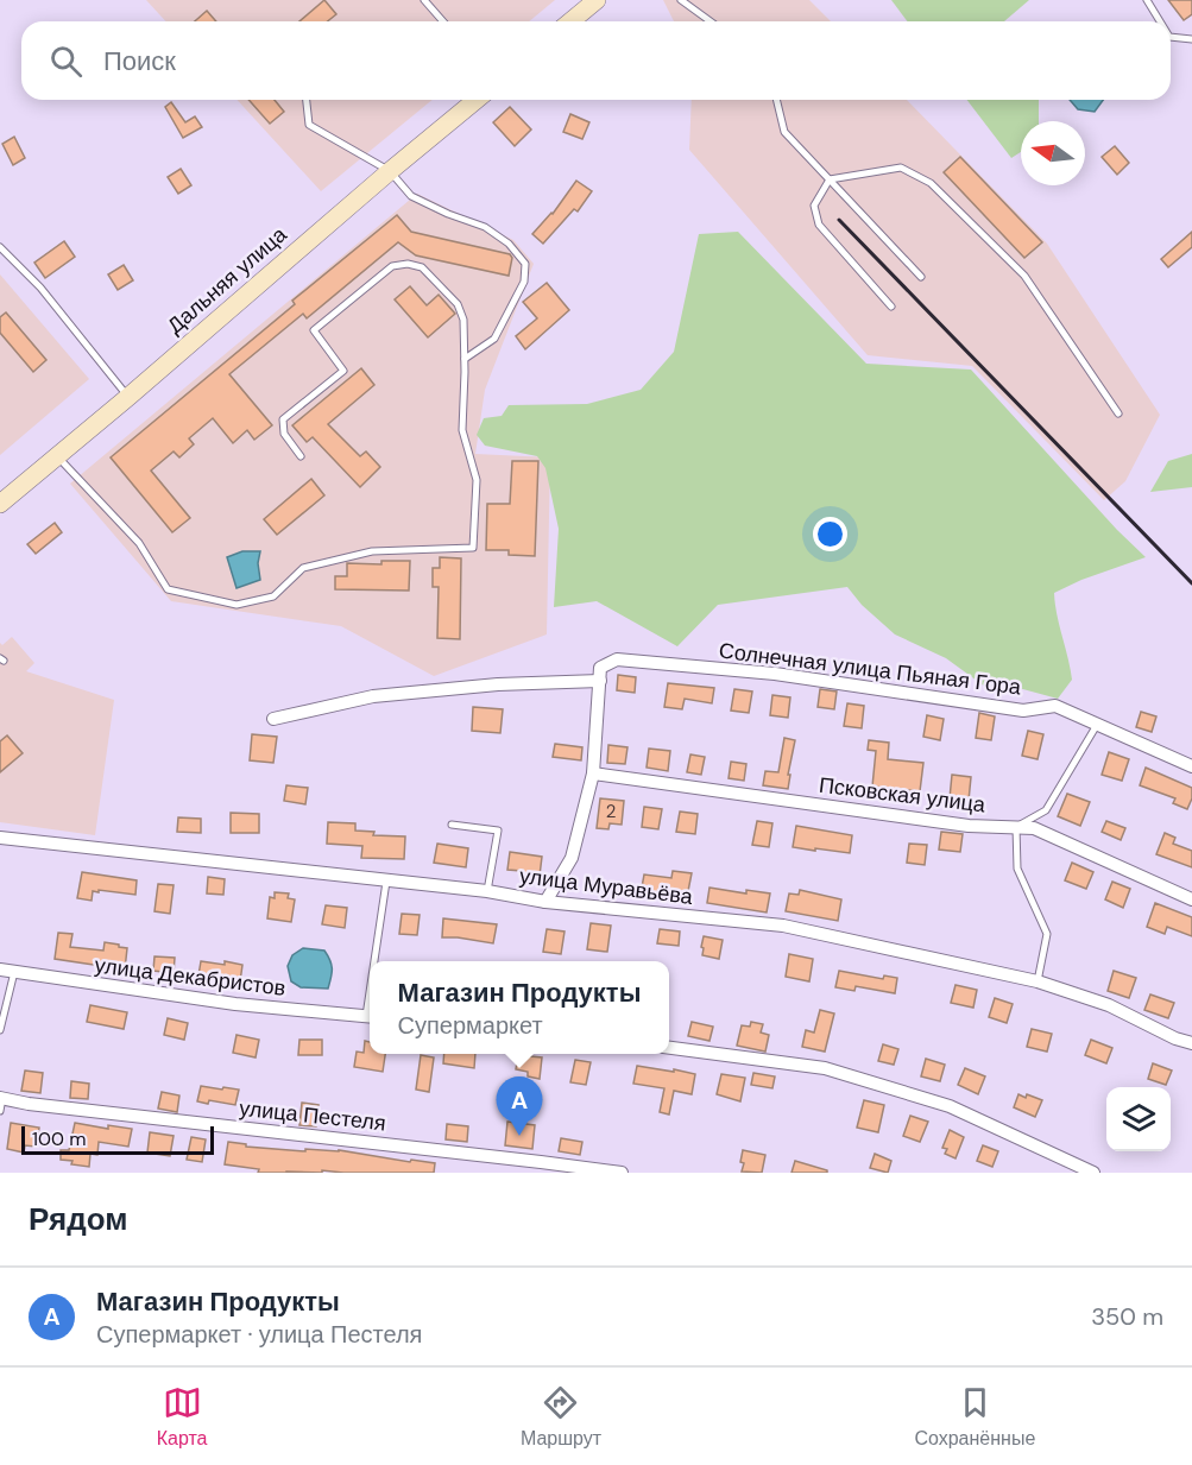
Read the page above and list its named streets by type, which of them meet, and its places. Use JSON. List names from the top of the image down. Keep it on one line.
{"streets":{"main road":["Дальняя улица"],"street":["Солнечная улица Пьяная Гора","Псковская улица","улица Муравьёва","улица Декабристов","улица Пестеля"]},"house_numbers":["2"],"scale_bar":"100 m","north":"left","page":{"search":"Поиск","popup":["Магазин Продукты","Супермаркет"],"pins":"A","scale":"100 m","heading":"Рядом","list":[{"mark":"A","name":"Магазин Продукты","note":"Супермаркет · улица Пестеля","value":"350 m"}],"nav":["Карта","Маршрут","Сохранённые"]}}
